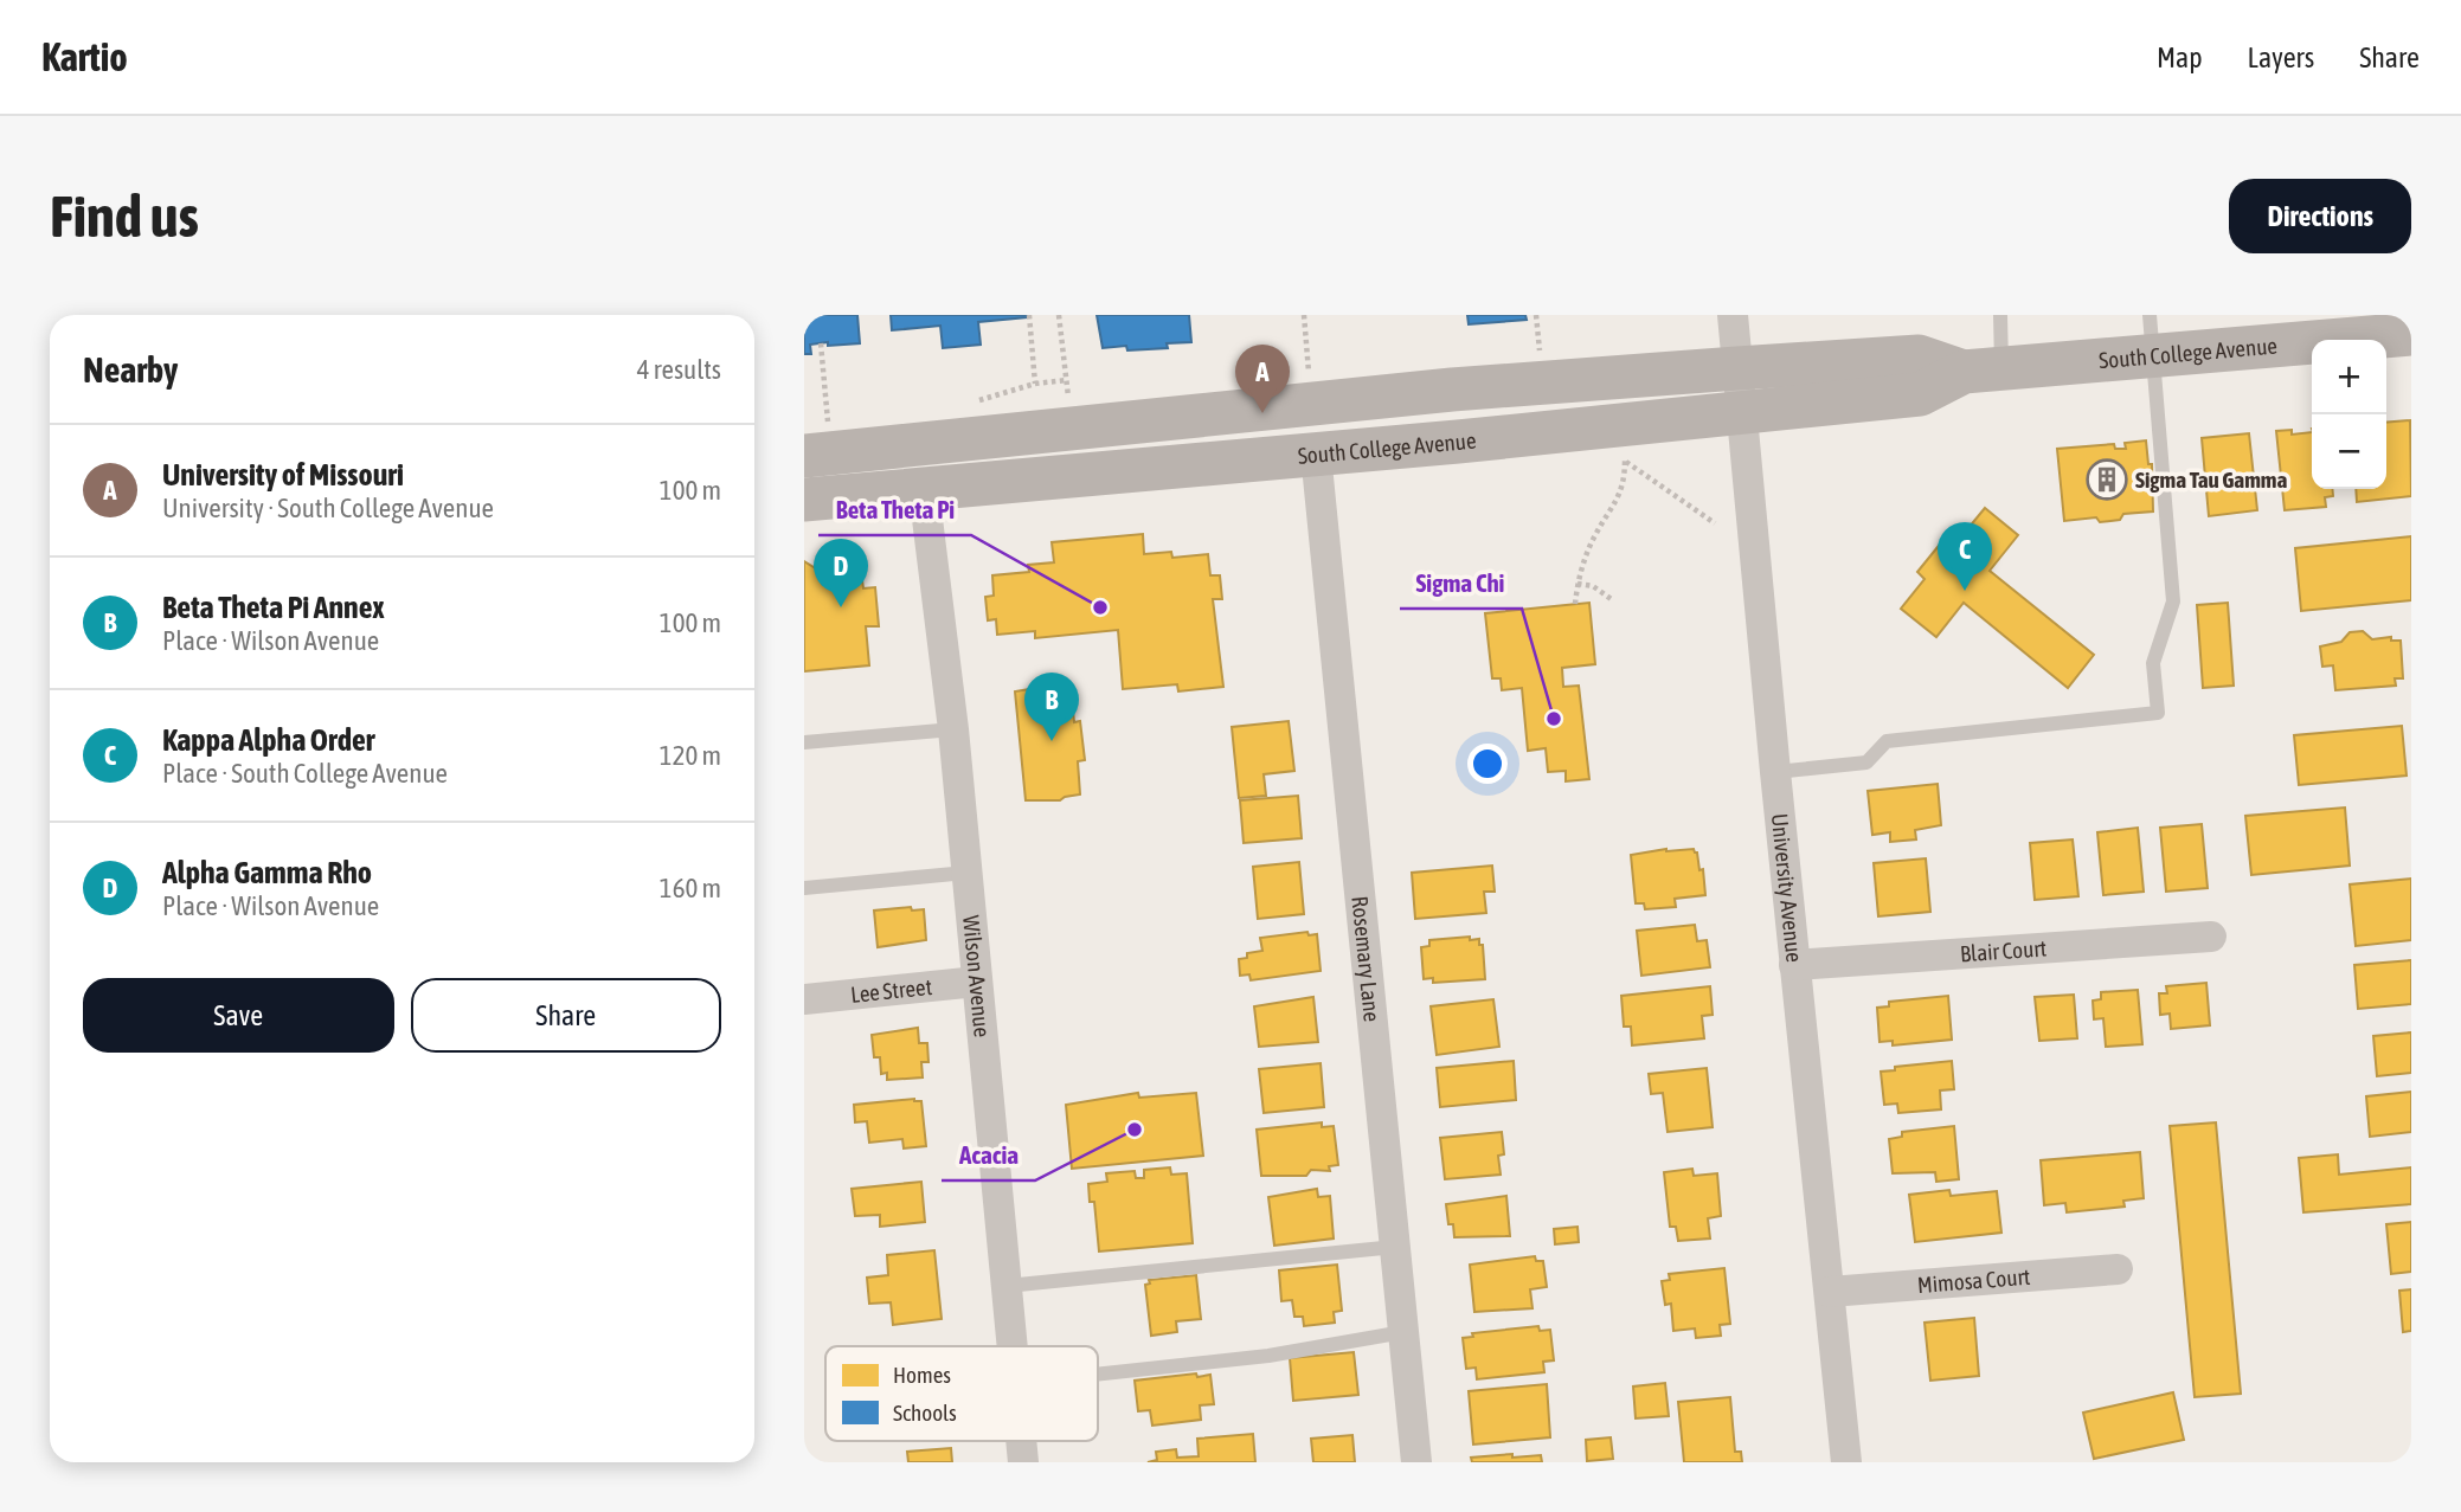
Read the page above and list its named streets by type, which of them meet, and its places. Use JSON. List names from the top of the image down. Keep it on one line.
{"streets":{"main road":["South College Avenue"],"street":["University Avenue","Blair Court","Rosemary Lane","Wilson Avenue","Lee Street","Mimosa Court"]},"crossings":[["South College Avenue","University Avenue"],["South College Avenue","Rosemary Lane"],["South College Avenue","Wilson Avenue"],["University Avenue","Blair Court"],["University Avenue","Mimosa Court"],["Wilson Avenue","Lee Street"]],"places":{"building":["Sigma Tau Gamma"],"other":["Beta Theta Pi","Sigma Chi","Acacia"]},"legend":["Homes","Schools"],"page":{"header":"Kartio","nav":["Map","Layers","Share"],"buttons":["Directions",["Save","Share"]],"title":"Find us","heading":["Nearby","4 results"],"map_buttons":["+","−"],"pins":["A","C","D","B"],"list":[{"mark":"A","name":"University of Missouri","note":"University · South College Avenue","value":"100 m"},{"mark":"B","name":"Beta Theta Pi Annex","note":"Place · Wilson Avenue","value":"100 m"},{"mark":"C","name":"Kappa Alpha Order","note":"Place · South College Avenue","value":"120 m"},{"mark":"D","name":"Alpha Gamma Rho","note":"Place · Wilson Avenue","value":"160 m"}]}}
